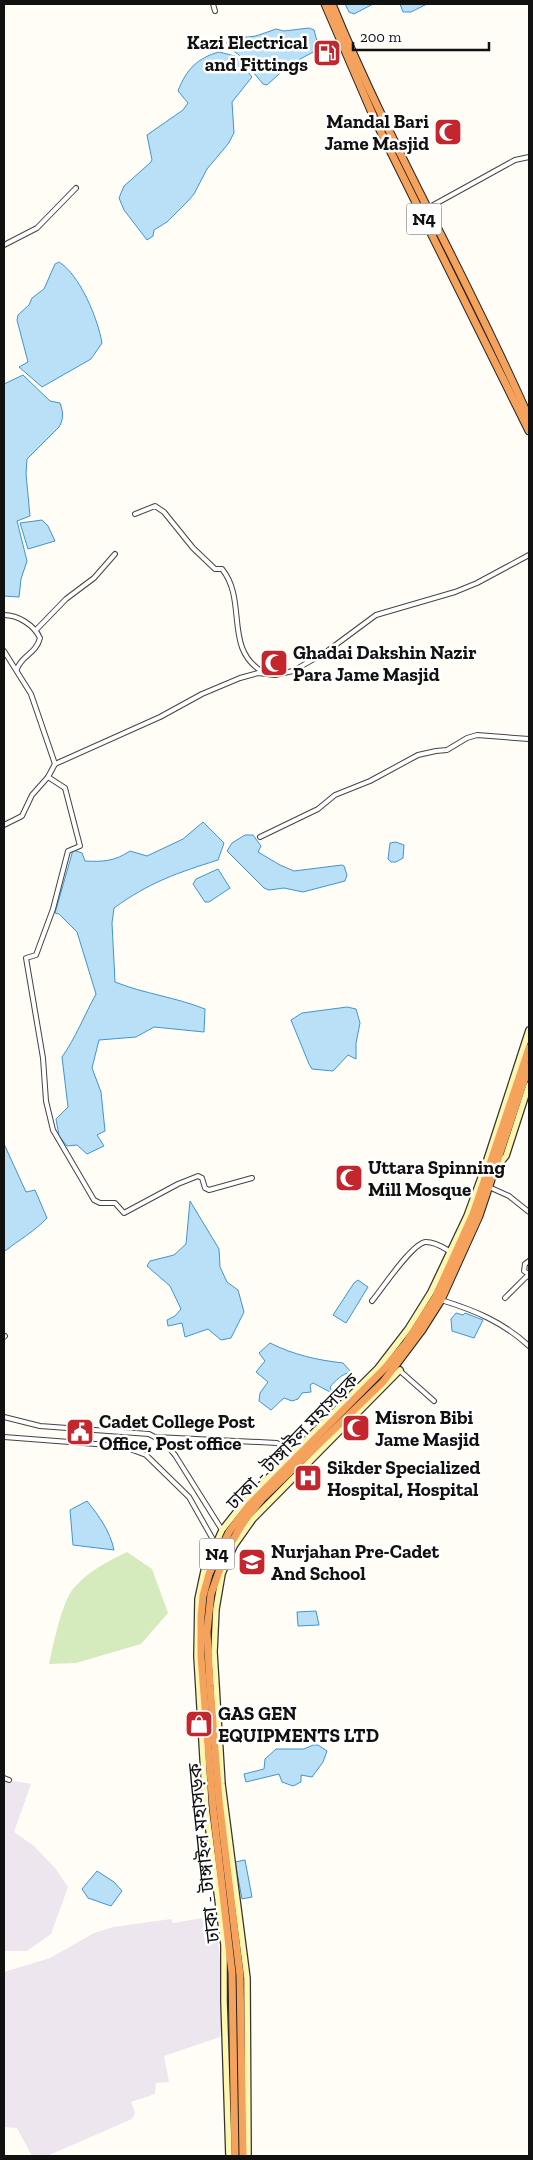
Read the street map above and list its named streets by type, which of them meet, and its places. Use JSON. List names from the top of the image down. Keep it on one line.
{"streets":{"highway":["N4","ঢাকা - টাঙ্গাইল মহাসড়ক"]},"places":{"fuel station":["Kazi Electrical and Fittings"],"mosque":["Mandal Bari Jame Masjid","Ghadai Dakshin Nazir Para Jame Masjid","Uttara Spinning Mill Mosque","Misron Bibi Jame Masjid"],"public building":["Cadet College Post Office, Post office"],"hospital":["Sikder Specialized Hospital, Hospital"],"school or university":["Nurjahan Pre-Cadet And School"],"shop":["GAS GEN EQUIPMENTS LTD"]},"scale_bar":"200 m"}
